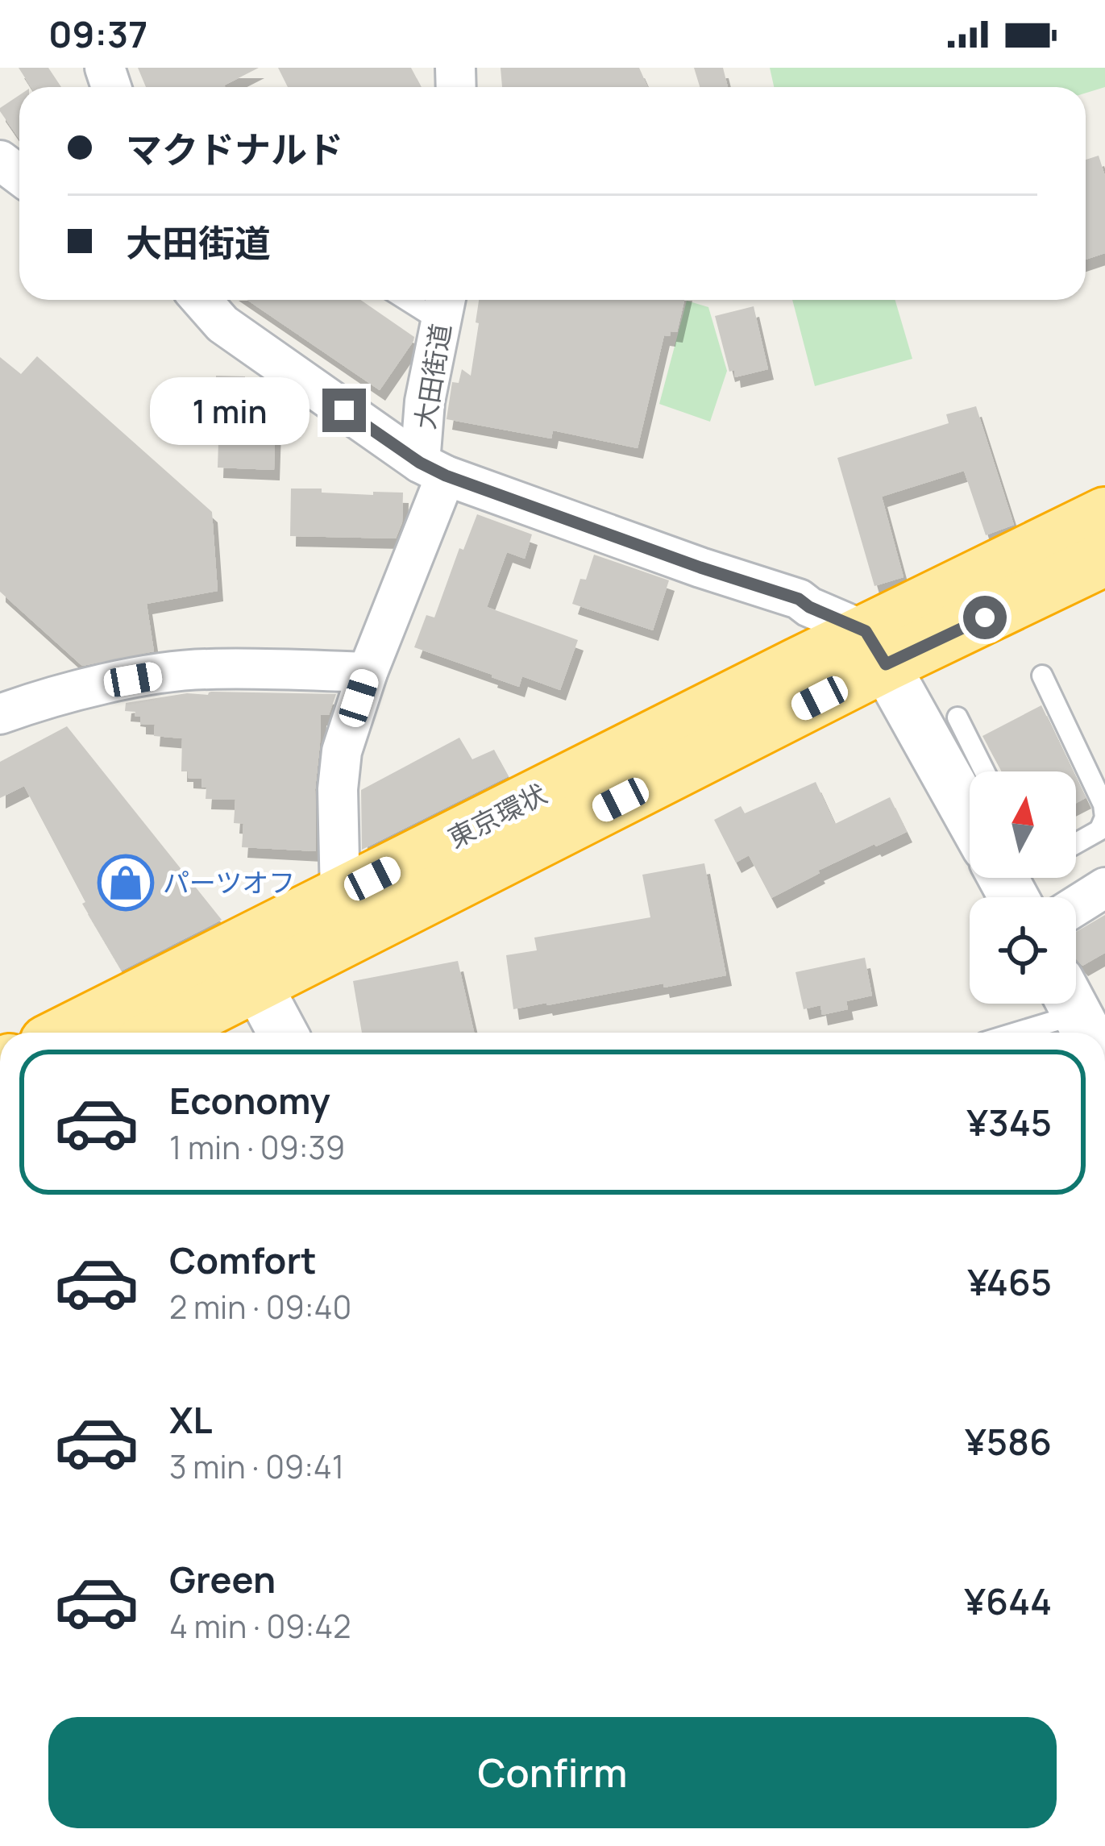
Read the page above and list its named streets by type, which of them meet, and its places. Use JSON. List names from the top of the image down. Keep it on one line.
{"streets":{"highway":["東京環状"],"street":["大田街道"]},"crossings":[["大田街道","東京環状"]],"places":{"shop":["パーツオフ"]},"north":"top","page":{"status":"09:37","banner":["マクドナルド","大田街道"],"bubble":"1 min","list":[{"name":"Economy","note":"1 min · 09:39","value":"¥345"},{"name":"Comfort","note":"2 min · 09:40","value":"¥465"},{"name":"XL","note":"3 min · 09:41","value":"¥586"},{"name":"Green","note":"4 min · 09:42","value":"¥644"}],"buttons":"Confirm"}}
